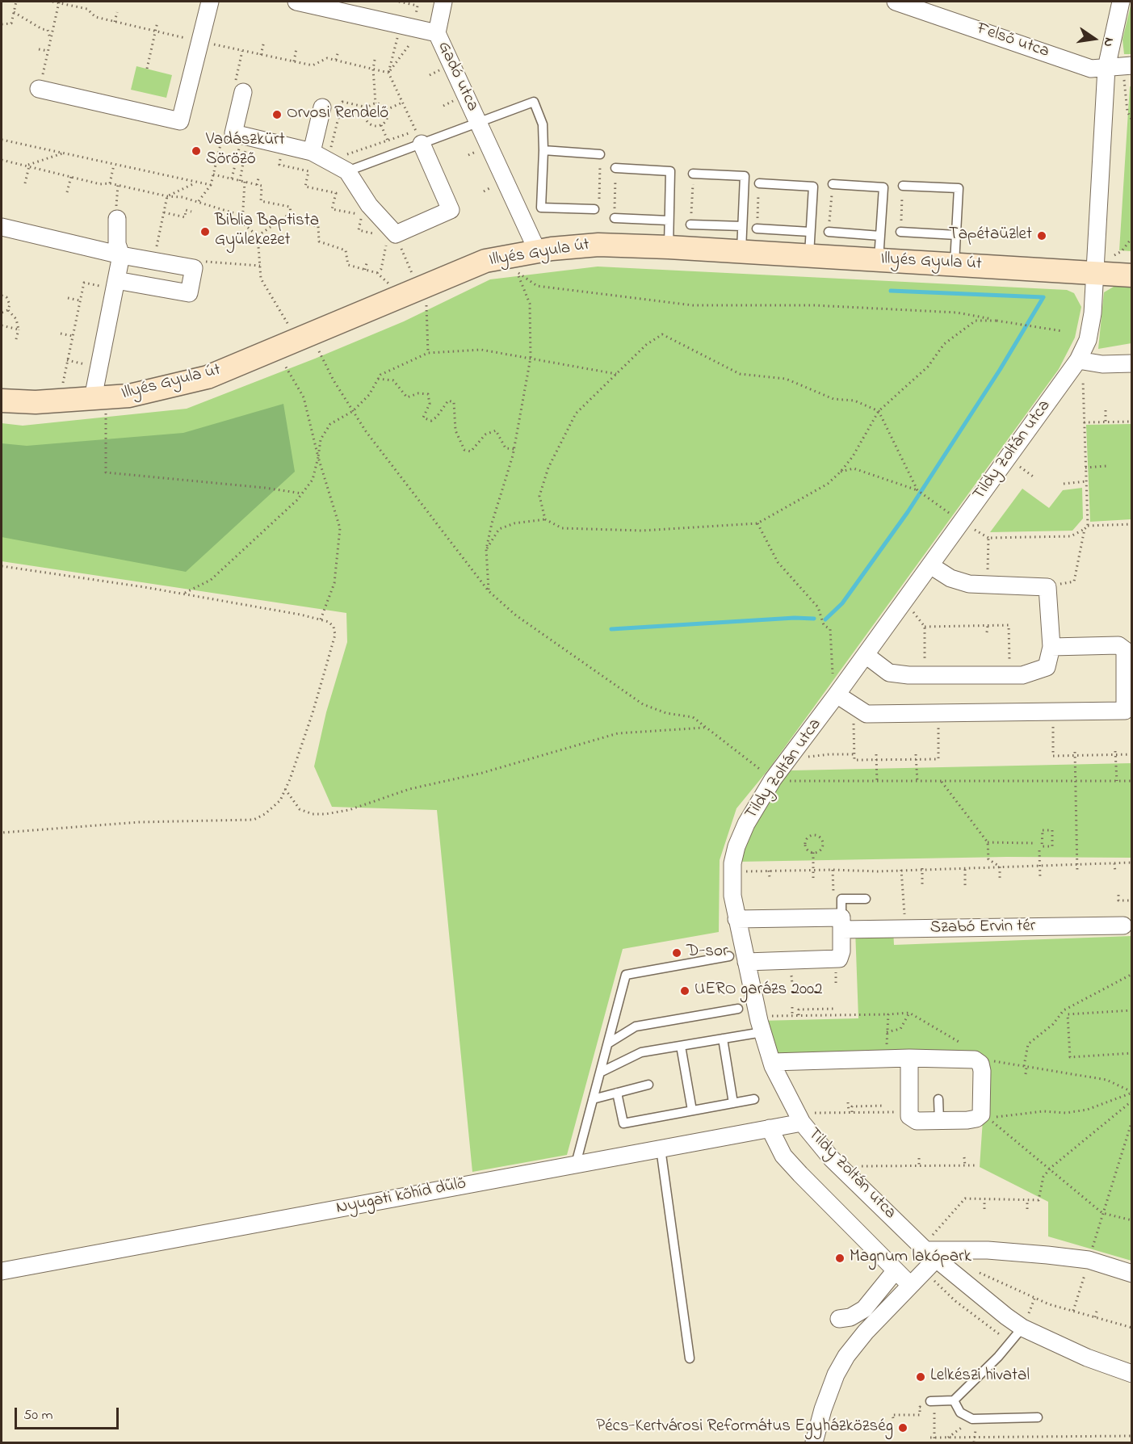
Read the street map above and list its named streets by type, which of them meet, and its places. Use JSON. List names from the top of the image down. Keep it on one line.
{"streets":{"street":["Felső utca","Gadó utca","Illyés Gyula út","Tildy Zoltán utca","Szabó Ervin tér","Nyugati kőhíd dűlő"]},"crossings":[["Felső utca","Tildy Zoltán utca"],["Gadó utca","Illyés Gyula út"],["Illyés Gyula út","Tildy Zoltán utca"],["Tildy Zoltán utca","Szabó Ervin tér"],["Tildy Zoltán utca","Nyugati kőhíd dűlő"]],"places":["Orvosi Rendelő","Vadászkürt Söröző","Biblia Baptista Gyülekezet","Tapétaüzlet","D-sor","UERO garázs 2002","Magnum lakópark","Lelkészi hivatal","Pécs-Kertvárosi Református Egyházközség"],"scale_bar":"50 m","north":"right"}
